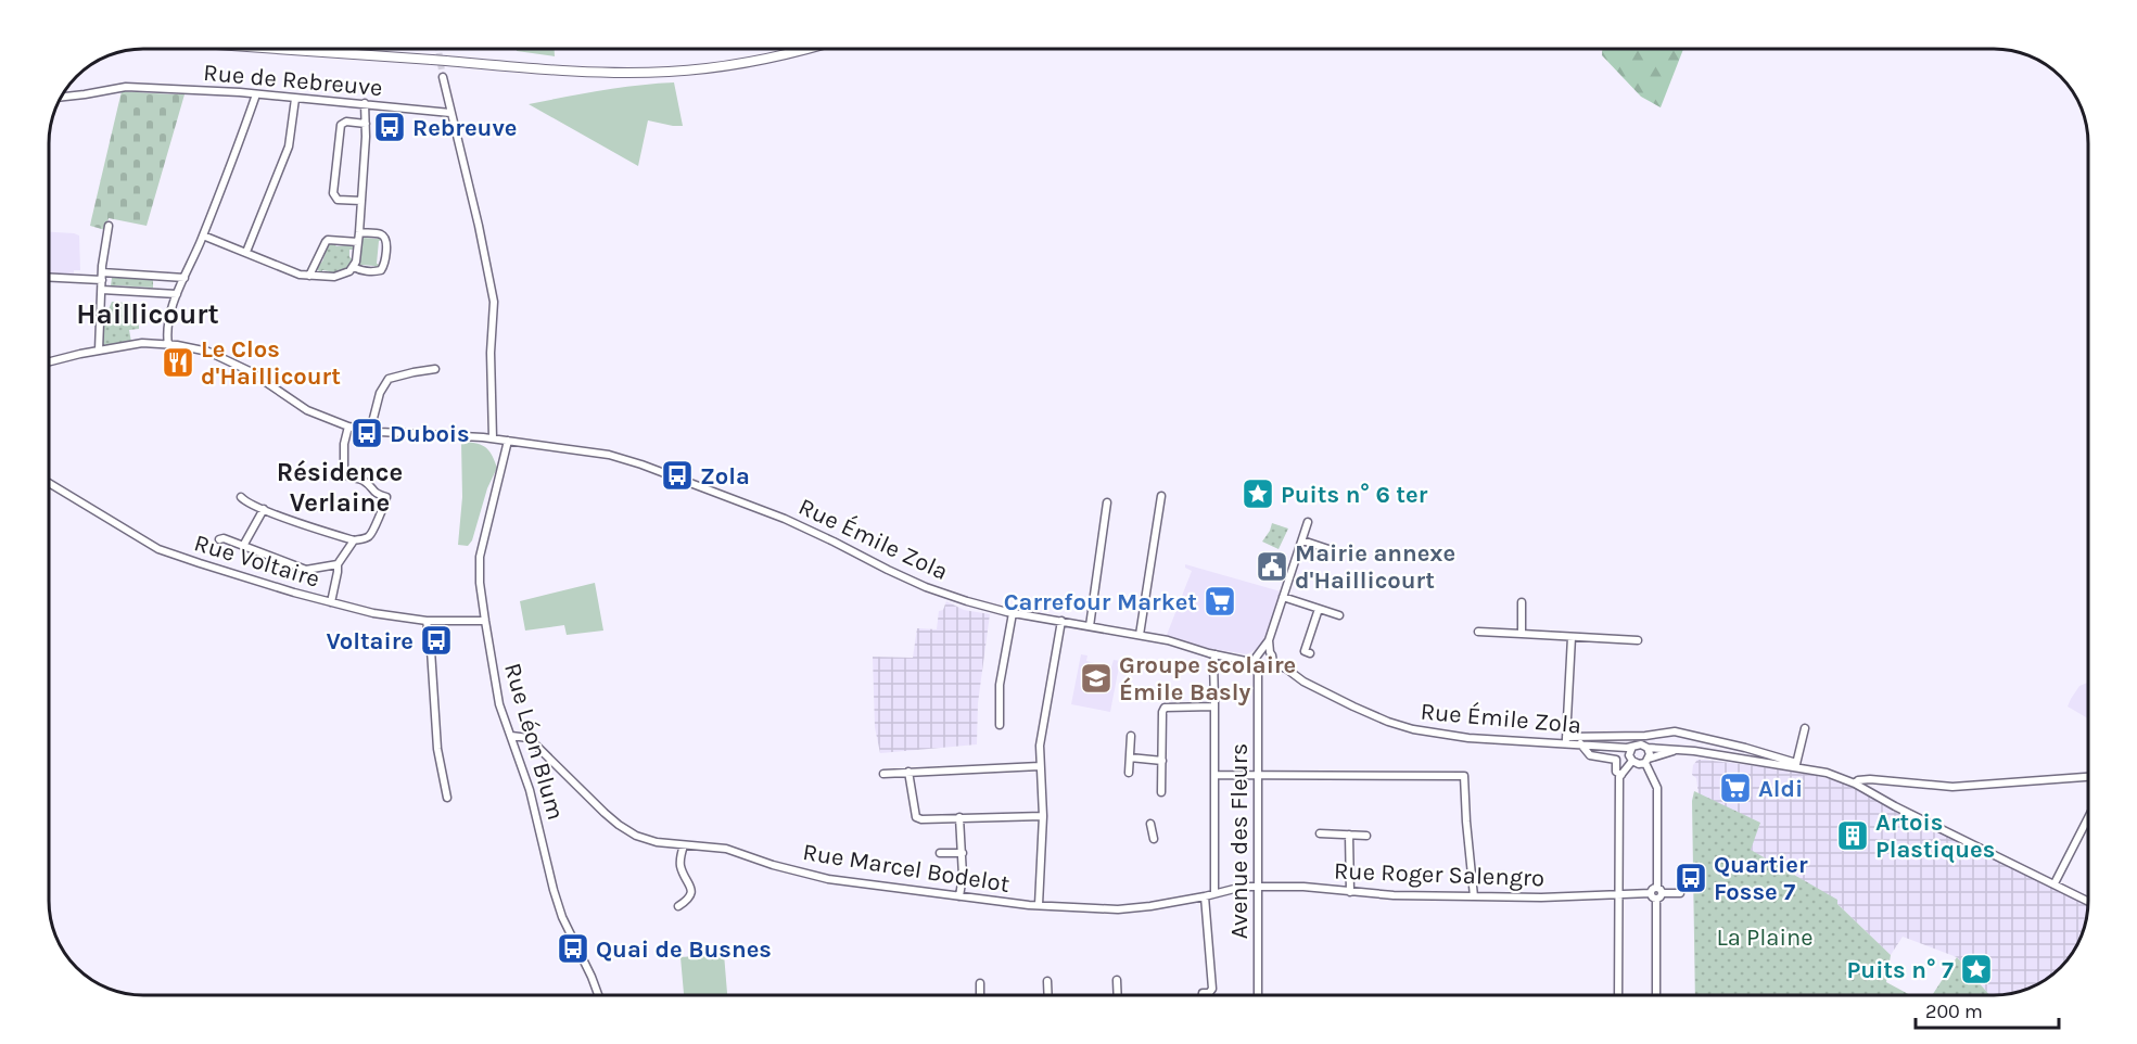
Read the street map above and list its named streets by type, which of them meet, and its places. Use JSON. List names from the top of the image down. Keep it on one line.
{"streets":{"street":["Rue de Rebreuve","Rue Émile Zola","Rue Voltaire","Rue Léon Blum","Avenue des Fleurs","Rue Marcel Bodelot","Rue Roger Salengro"]},"crossings":[["Rue Émile Zola","Rue Léon Blum"],["Rue Émile Zola","Avenue des Fleurs"],["Rue Voltaire","Rue Léon Blum"],["Rue Léon Blum","Rue Marcel Bodelot"],["Avenue des Fleurs","Rue Marcel Bodelot"],["Avenue des Fleurs","Rue Roger Salengro"],["Rue Marcel Bodelot","Rue Roger Salengro"]],"districts":["Haillicourt","Résidence Verlaine"],"parks":["La Plaine"],"places":{"bus stop":["Rebreuve","Dubois","Zola","Voltaire","Quartier Fosse 7","Quai de Busnes"],"restaurant":["Le Clos d'Haillicourt"],"place":["Puits n° 6 ter","Puits n° 7"],"public building":["Mairie annexe d'Haillicourt"],"supermarket":["Carrefour Market","Aldi"],"school or university":["Groupe scolaire Émile Basly"],"building":["Artois Plastiques"]},"scale_bar":"200 m"}
